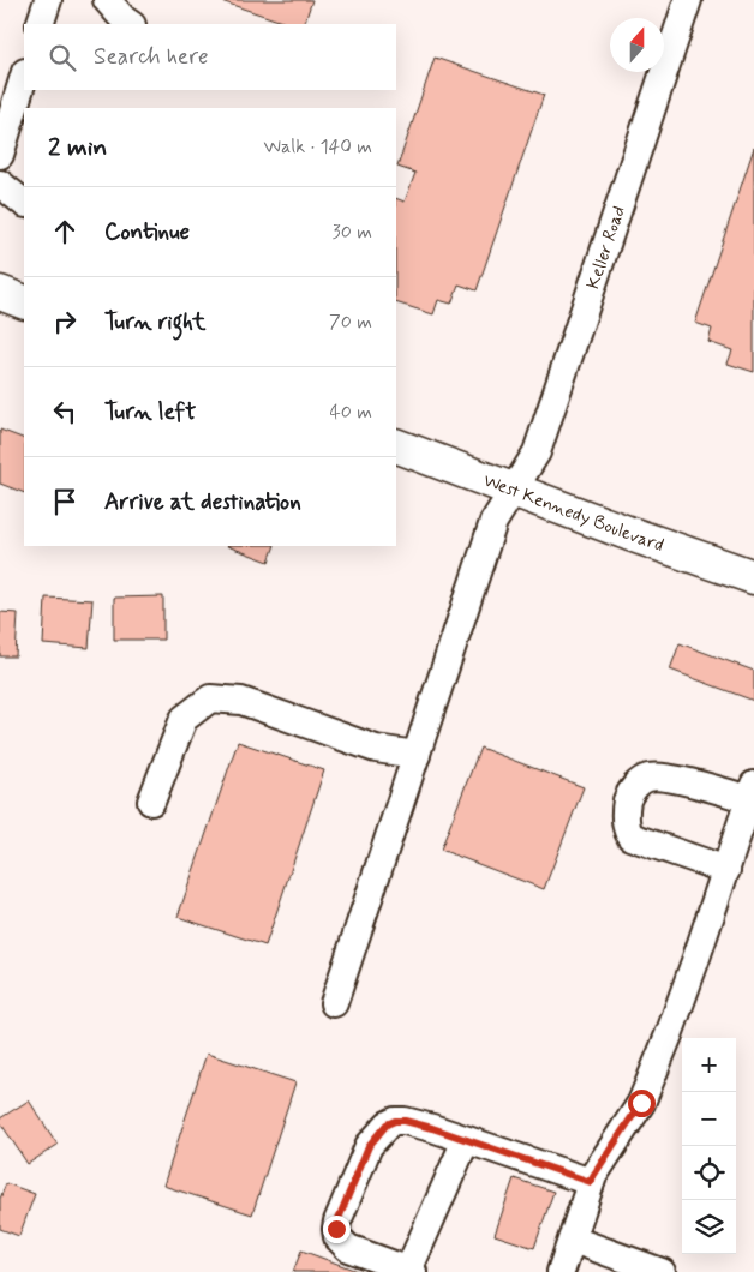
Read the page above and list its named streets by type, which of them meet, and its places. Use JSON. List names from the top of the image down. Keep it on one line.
{"streets":{"main road":["West Kennedy Boulevard"],"street":["Keller Road"]},"crossings":[["Keller Road","West Kennedy Boulevard"]],"north":"top","page":{"search":"Search here","heading":["2 min","Walk · 140 m"],"list":[["Continue","30 m"],["Turn right","70 m"],["Turn left","40 m"],"Arrive at destination"],"map_buttons":["+","−"]}}
